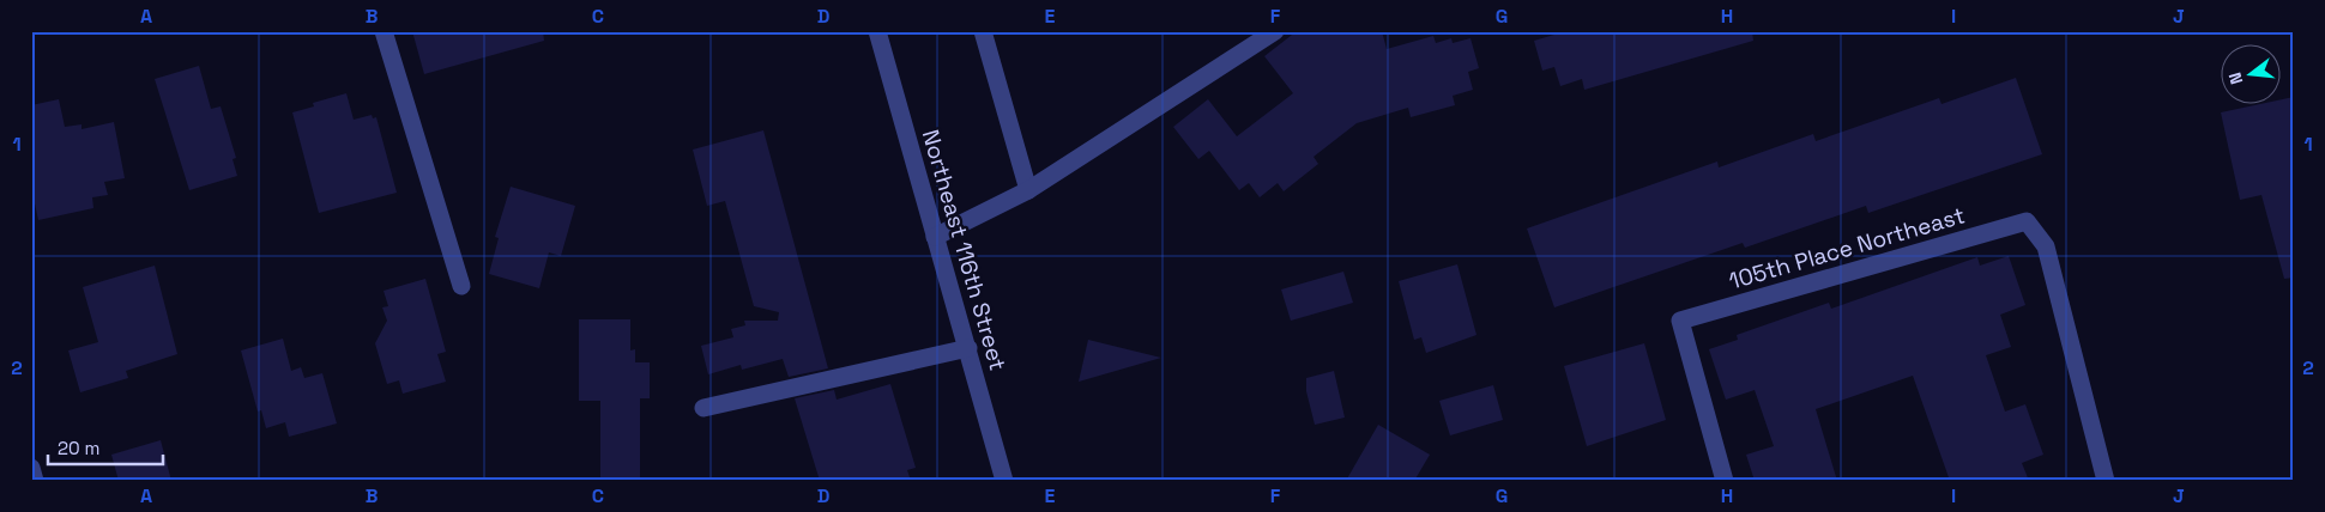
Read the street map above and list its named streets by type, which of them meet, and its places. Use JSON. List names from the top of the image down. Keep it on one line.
{"streets":{"street":["105th Place Northeast","Northeast 116th Street"]},"scale_bar":"20 m","north":"left","grid":{"columns":["A","B","C","D","E","F","G","H","I","J"],"rows":["1","2"]}}
